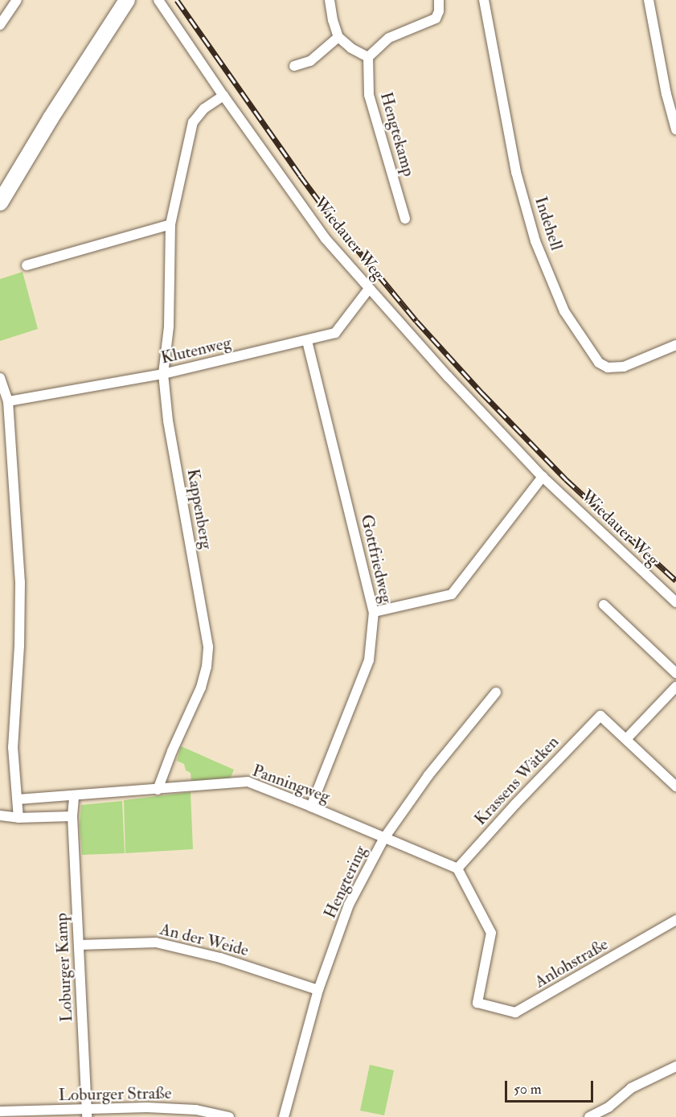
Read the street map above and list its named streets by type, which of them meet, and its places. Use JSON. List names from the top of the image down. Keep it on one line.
{"streets":{"street":["Hengtekamp","Indehell","Wiedauer Weg","Klutenweg","Kappenberg","Gottfriedweg","Krassens Wätken","Panningweg","Hengtering","An der Weide","Anlohstraße","Loburger Kamp","Loburger Straße"]},"crossings":[["Wiedauer Weg","Klutenweg"],["Wiedauer Weg","Kappenberg"],["Klutenweg","Kappenberg"],["Klutenweg","Gottfriedweg"],["Kappenberg","Panningweg"],["Gottfriedweg","Panningweg"],["Krassens Wätken","Panningweg"],["Krassens Wätken","Anlohstraße"],["Panningweg","Hengtering"],["Panningweg","Anlohstraße"],["Hengtering","An der Weide"],["An der Weide","Loburger Kamp"],["Loburger Kamp","Loburger Straße"]],"scale_bar":"50 m"}
